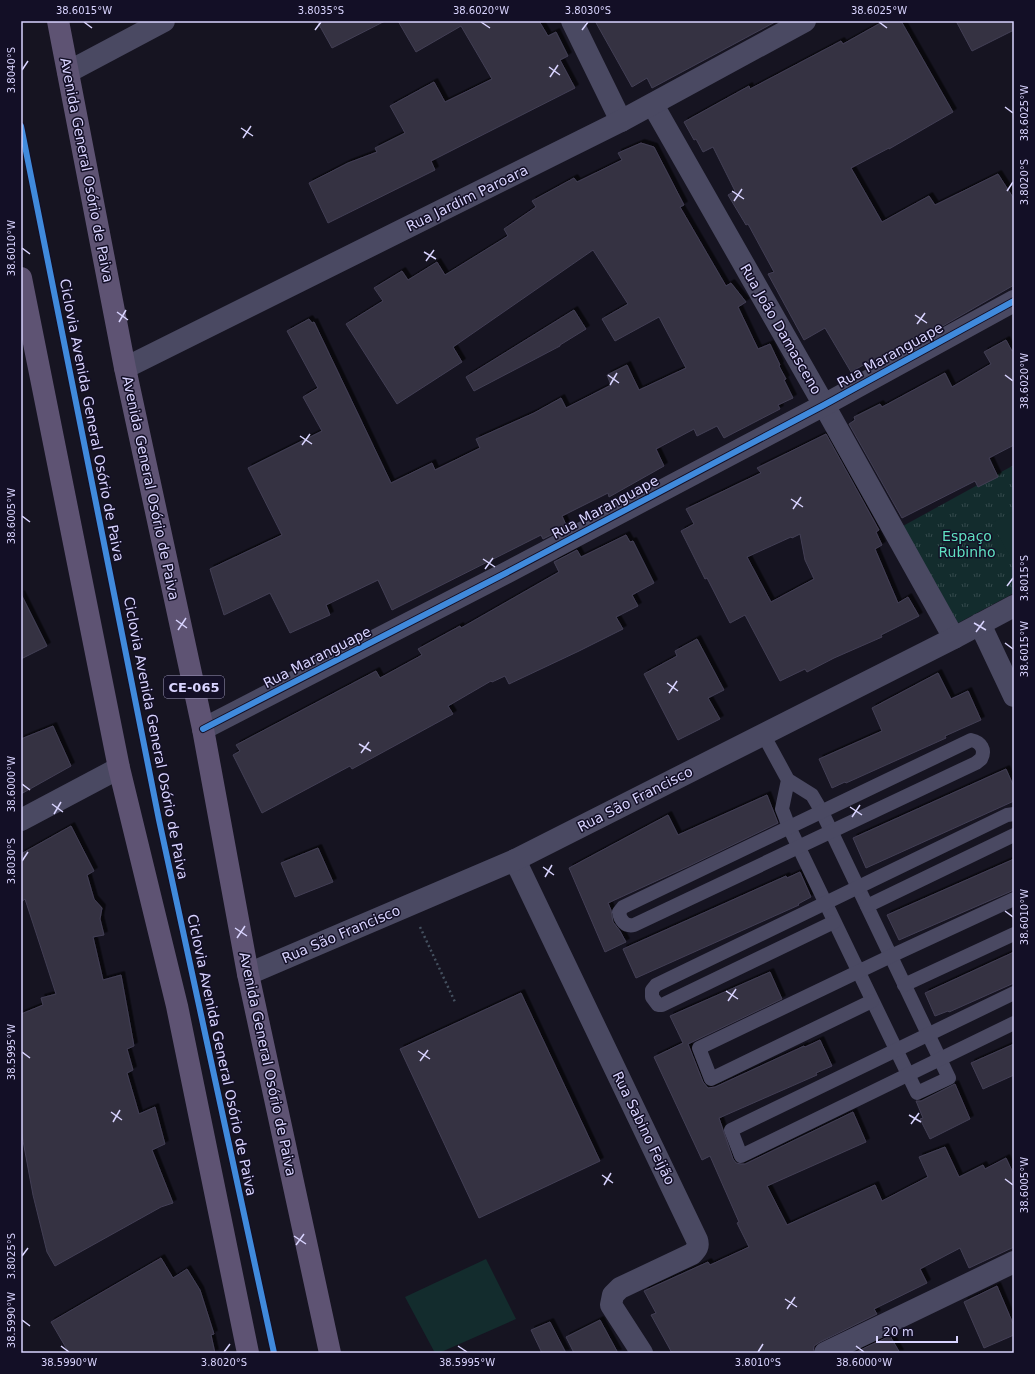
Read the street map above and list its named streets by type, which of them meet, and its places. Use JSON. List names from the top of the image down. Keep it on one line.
{"streets":{"main road":["Avenida General Osório de Paiva","CE-065"],"street":["Rua Jardim Paroara","Rua João Damasceno","Rua Maranguape","Rua São Francisco","Rua Sabino Feijão"],"cycle path":["Ciclovia Avenida General Osório de Paiva"]},"crossings":[["Avenida General Osório de Paiva","Rua Jardim Paroara"],["Avenida General Osório de Paiva","Rua Maranguape"],["Avenida General Osório de Paiva","Rua São Francisco"],["Rua Jardim Paroara","Rua João Damasceno"],["Rua João Damasceno","Rua Maranguape"],["Rua João Damasceno","Rua São Francisco"],["Rua São Francisco","Rua Sabino Feijão"]],"parks":["Espaço Rubinho"],"scale_bar":"20 m","coordinates":["38.6015°W","3.8035°S","38.6020°W","3.8030°S","38.6025°W","3.8040°S","3.8020°S","38.6010°W","38.6005°W","3.8015°S","38.6000°W","38.5995°W","3.8025°S","38.5990°W","3.8010°S"]}
